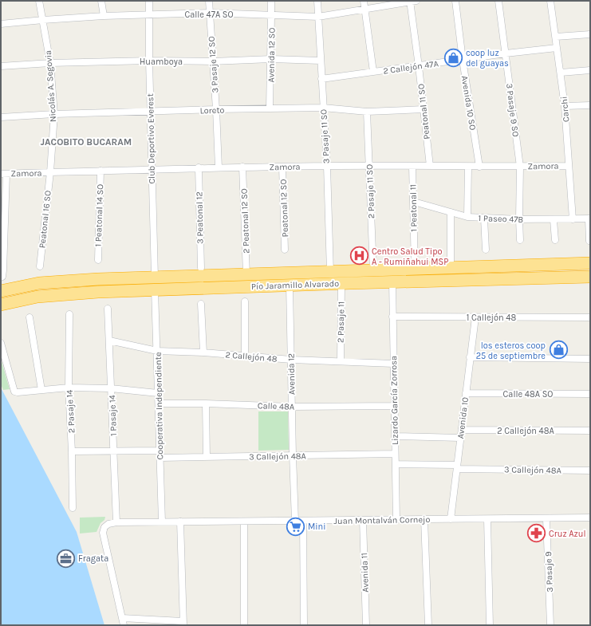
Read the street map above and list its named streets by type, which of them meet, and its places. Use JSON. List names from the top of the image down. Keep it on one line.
{"streets":{"highway":["Pío Jaramillo Alvarado"],"street":["Calle 47A SO","Avenida 12 SO","Huamboya","3 Pasaje 12 SO","2 Callejón 47A","Nicolás A. Segovia","Avenida 10 SO","Carchi","Loreto","3 Pasaje 9 SO","Peatonal 11 SO","3 Pasaje 11 SO","Club Deportivo Everest","Zamora","2 Pasaje 11 SO","Peatonal 12 SO","1 Peatonal 11","1 Peatonal 14 SO","3 Peatonal 12","1 Paseo 47B","Peatonal 16 SO","2 Peatonal 12 SO","1 Callejón 48","2 Pasaje 11","2 Callejón 48","Avenida 12","Calle 48A SO","Lizardo García Zorrosa","Cooperativa Independiente","Calle 48A","2 Pasaje 14","1 Pasaje 14","Avenida 10","2 Callejón 48A","3 Callejón 48A","Juan Montalván Cornejo","3 Pasaje 9","Avenida 11"]},"crossings":[["Calle 47A SO","Avenida 12 SO"],["Calle 47A SO","3 Pasaje 12 SO"],["Calle 47A SO","Nicolás A. Segovia"],["Calle 47A SO","Peatonal 11 SO"],["Calle 47A SO","3 Pasaje 11 SO"],["Calle 47A SO","Club Deportivo Everest"],["Avenida 12 SO","Huamboya"],["Avenida 12 SO","Loreto"],["Huamboya","3 Pasaje 12 SO"],["Huamboya","Nicolás A. Segovia"],["Huamboya","3 Pasaje 11 SO"],["Huamboya","Club Deportivo Everest"],["3 Pasaje 12 SO","Loreto"],["3 Pasaje 12 SO","Zamora"],["2 Callejón 47A","Avenida 10 SO"],["2 Callejón 47A","Carchi"],["2 Callejón 47A","3 Pasaje 9 SO"],["2 Callejón 47A","Peatonal 11 SO"],["2 Callejón 47A","3 Pasaje 11 SO"],["Nicolás A. Segovia","Loreto"],["Nicolás A. Segovia","Zamora"],["Nicolás A. Segovia","Peatonal 16 SO"],["Avenida 10 SO","Zamora"],["Carchi","Zamora"],["Carchi","1 Paseo 47B"],["Loreto","Peatonal 11 SO"],["Loreto","3 Pasaje 11 SO"],["Loreto","Club Deportivo Everest"],["Loreto","2 Pasaje 11 SO"],["3 Pasaje 9 SO","Zamora"],["3 Pasaje 9 SO","1 Paseo 47B"],["Peatonal 11 SO","Zamora"],["3 Pasaje 11 SO","Zamora"],["3 Pasaje 11 SO","Pío Jaramillo Alvarado"],["Club Deportivo Everest","Zamora"],["Club Deportivo Everest","Pío Jaramillo Alvarado"],["Zamora","2 Pasaje 11 SO"],["Zamora","Peatonal 12 SO"],["Zamora","1 Peatonal 11"],["Zamora","1 Peatonal 14 SO"],["Zamora","3 Peatonal 12"],["Zamora","Peatonal 16 SO"],["Zamora","2 Peatonal 12 SO"],["2 Pasaje 11 SO","Pío Jaramillo Alvarado"],["1 Peatonal 11","1 Paseo 47B"],["1 Peatonal 11","Pío Jaramillo Alvarado"],["2 Peatonal 12 SO","Pío Jaramillo Alvarado"],["Pío Jaramillo Alvarado","2 Pasaje 11"],["Pío Jaramillo Alvarado","Avenida 12"],["Pío Jaramillo Alvarado","Lizardo García Zorrosa"],["Pío Jaramillo Alvarado","Cooperativa Independiente"],["1 Callejón 48","Lizardo García Zorrosa"],["1 Callejón 48","Avenida 10"],["2 Pasaje 11","2 Callejón 48"],["2 Callejón 48","Avenida 12"],["2 Callejón 48","Lizardo García Zorrosa"],["2 Callejón 48","Cooperativa Independiente"],["2 Callejón 48","1 Pasaje 14"],["Avenida 12","Calle 48A"],["Avenida 12","3 Callejón 48A"],["Avenida 12","Juan Montalván Cornejo"],["Calle 48A SO","Avenida 10"],["Lizardo García Zorrosa","Calle 48A"],["Lizardo García Zorrosa","3 Callejón 48A"],["Lizardo García Zorrosa","Juan Montalván Cornejo"],["Cooperativa Independiente","Calle 48A"],["Cooperativa Independiente","3 Callejón 48A"],["Cooperativa Independiente","Juan Montalván Cornejo"],["1 Pasaje 14","Juan Montalván Cornejo"],["Avenida 10","2 Callejón 48A"],["Avenida 10","3 Callejón 48A"],["Avenida 10","Juan Montalván Cornejo"],["Juan Montalván Cornejo","3 Pasaje 9"],["Juan Montalván Cornejo","Avenida 11"]],"districts":["JACOBITO BUCARAM"],"places":{"shop":["coop luz del guayas","los esteros coop 25 de septiembre"],"hospital":["Centro Salud Tipo A - Rumiñahui MSP"],"supermarket":["Mini"],"pharmacy":["Cruz Azul"],"office":["Fragata"]}}
